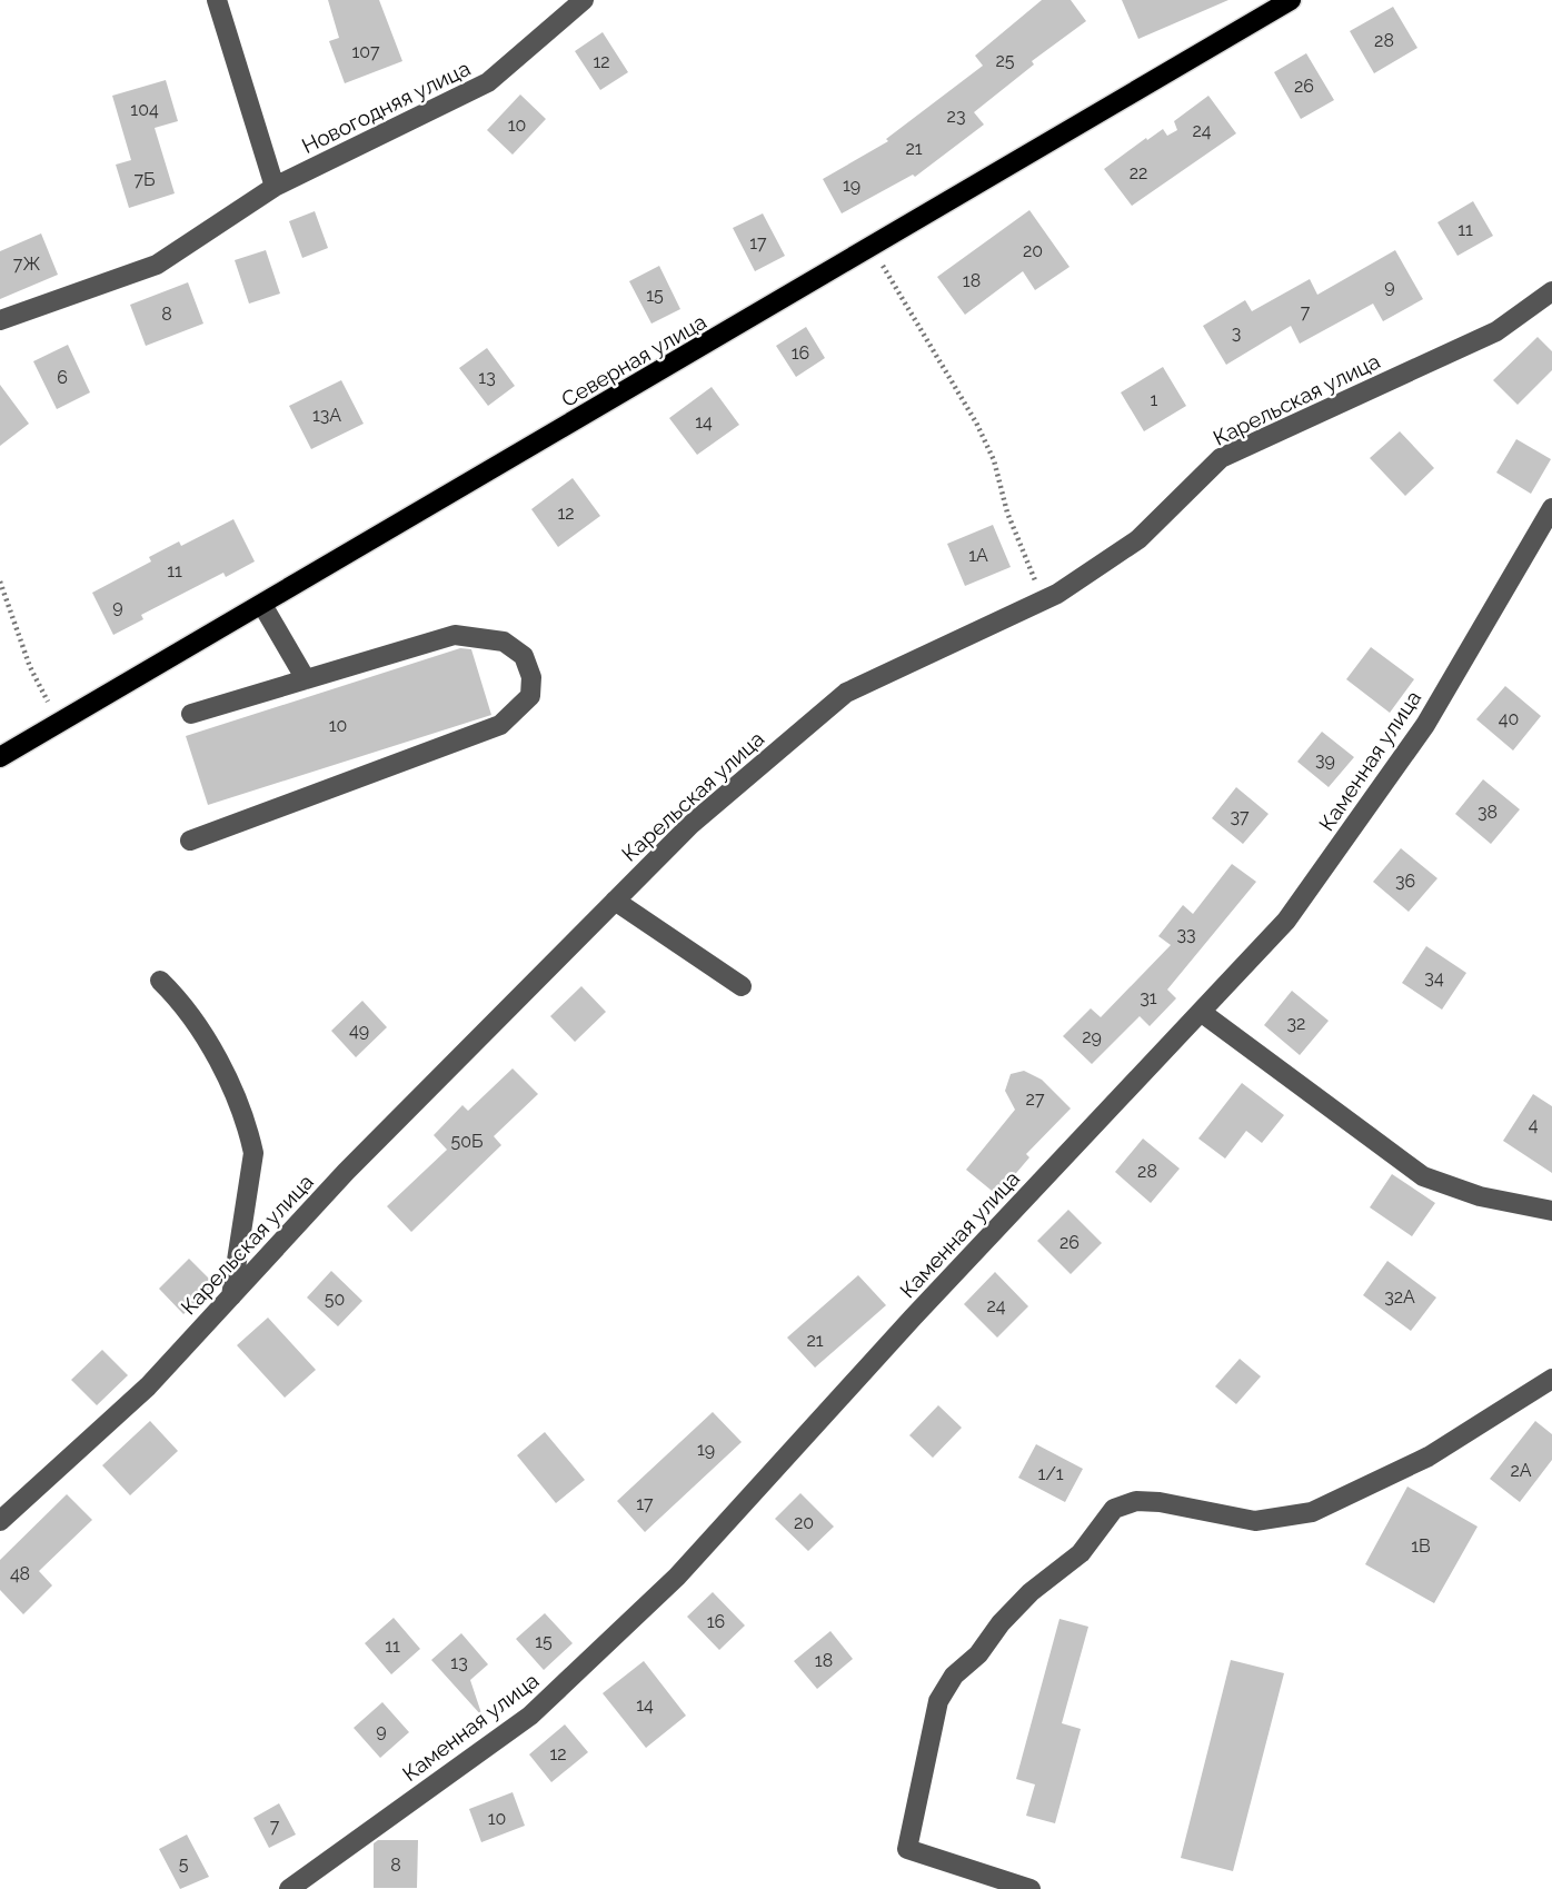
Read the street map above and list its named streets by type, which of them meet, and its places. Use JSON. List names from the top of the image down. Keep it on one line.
{"streets":{"main road":["Северная улица"],"street":["Новогодняя улица","Карельская улица","Каменная улица"]},"house_numbers":["28","107","25","12","26","104","23","10","24","21","22","7Б","19","11","17","20","7Ж","18","9","15","7","8","3","16","6","13","1","13А","14","12","1А","11","9","40","10","39","38","37","36","33","34","31","32","49","29","27","4","50Б","28","26","32А","50","24","21","19","2А","1/1","17","20","1В","48","16","15","11","18","13","14","9","12","10","7","5","8"]}
